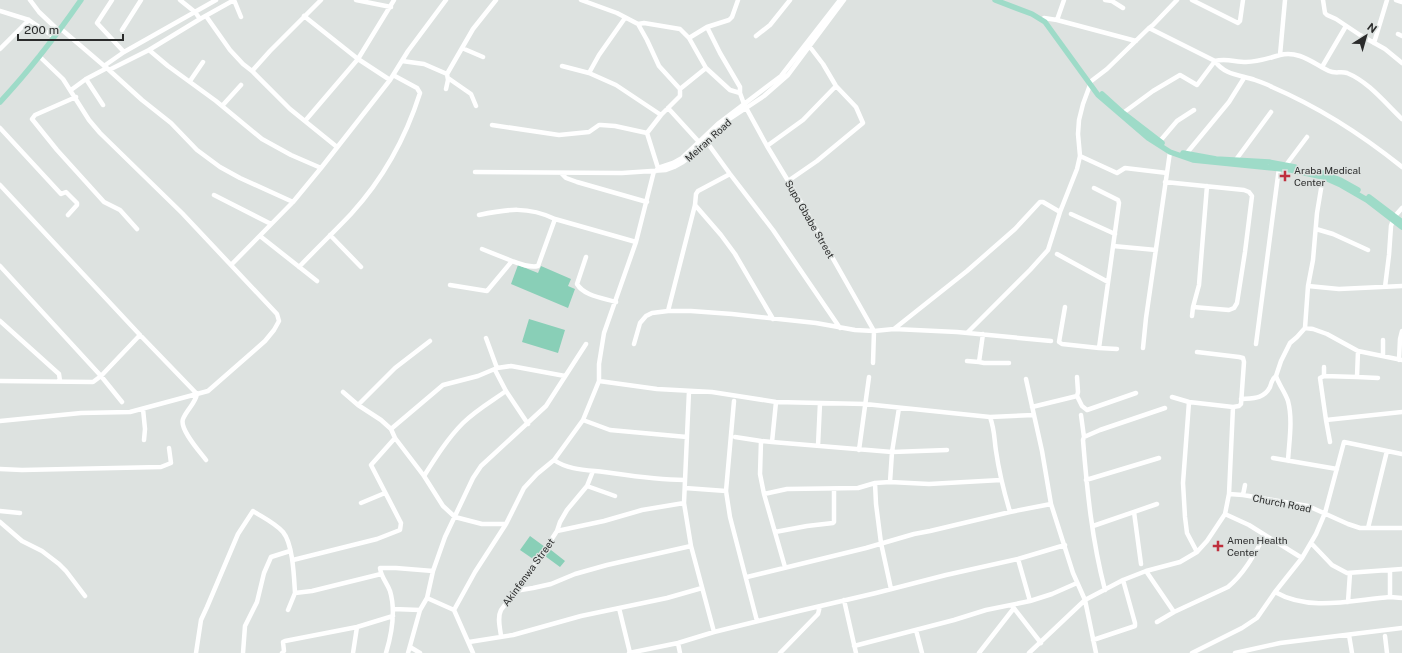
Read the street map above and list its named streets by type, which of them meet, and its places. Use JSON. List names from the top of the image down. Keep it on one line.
{"streets":{"street":["Meiran Road","Supo Gbabe Street","Church Road","Akinfenwa Street"]},"crossings":[["Meiran Road","Supo Gbabe Street"]],"places":{"health":["Araba Medical Center","Amen Health Center"]},"scale_bar":"200 m","north":"top right"}
